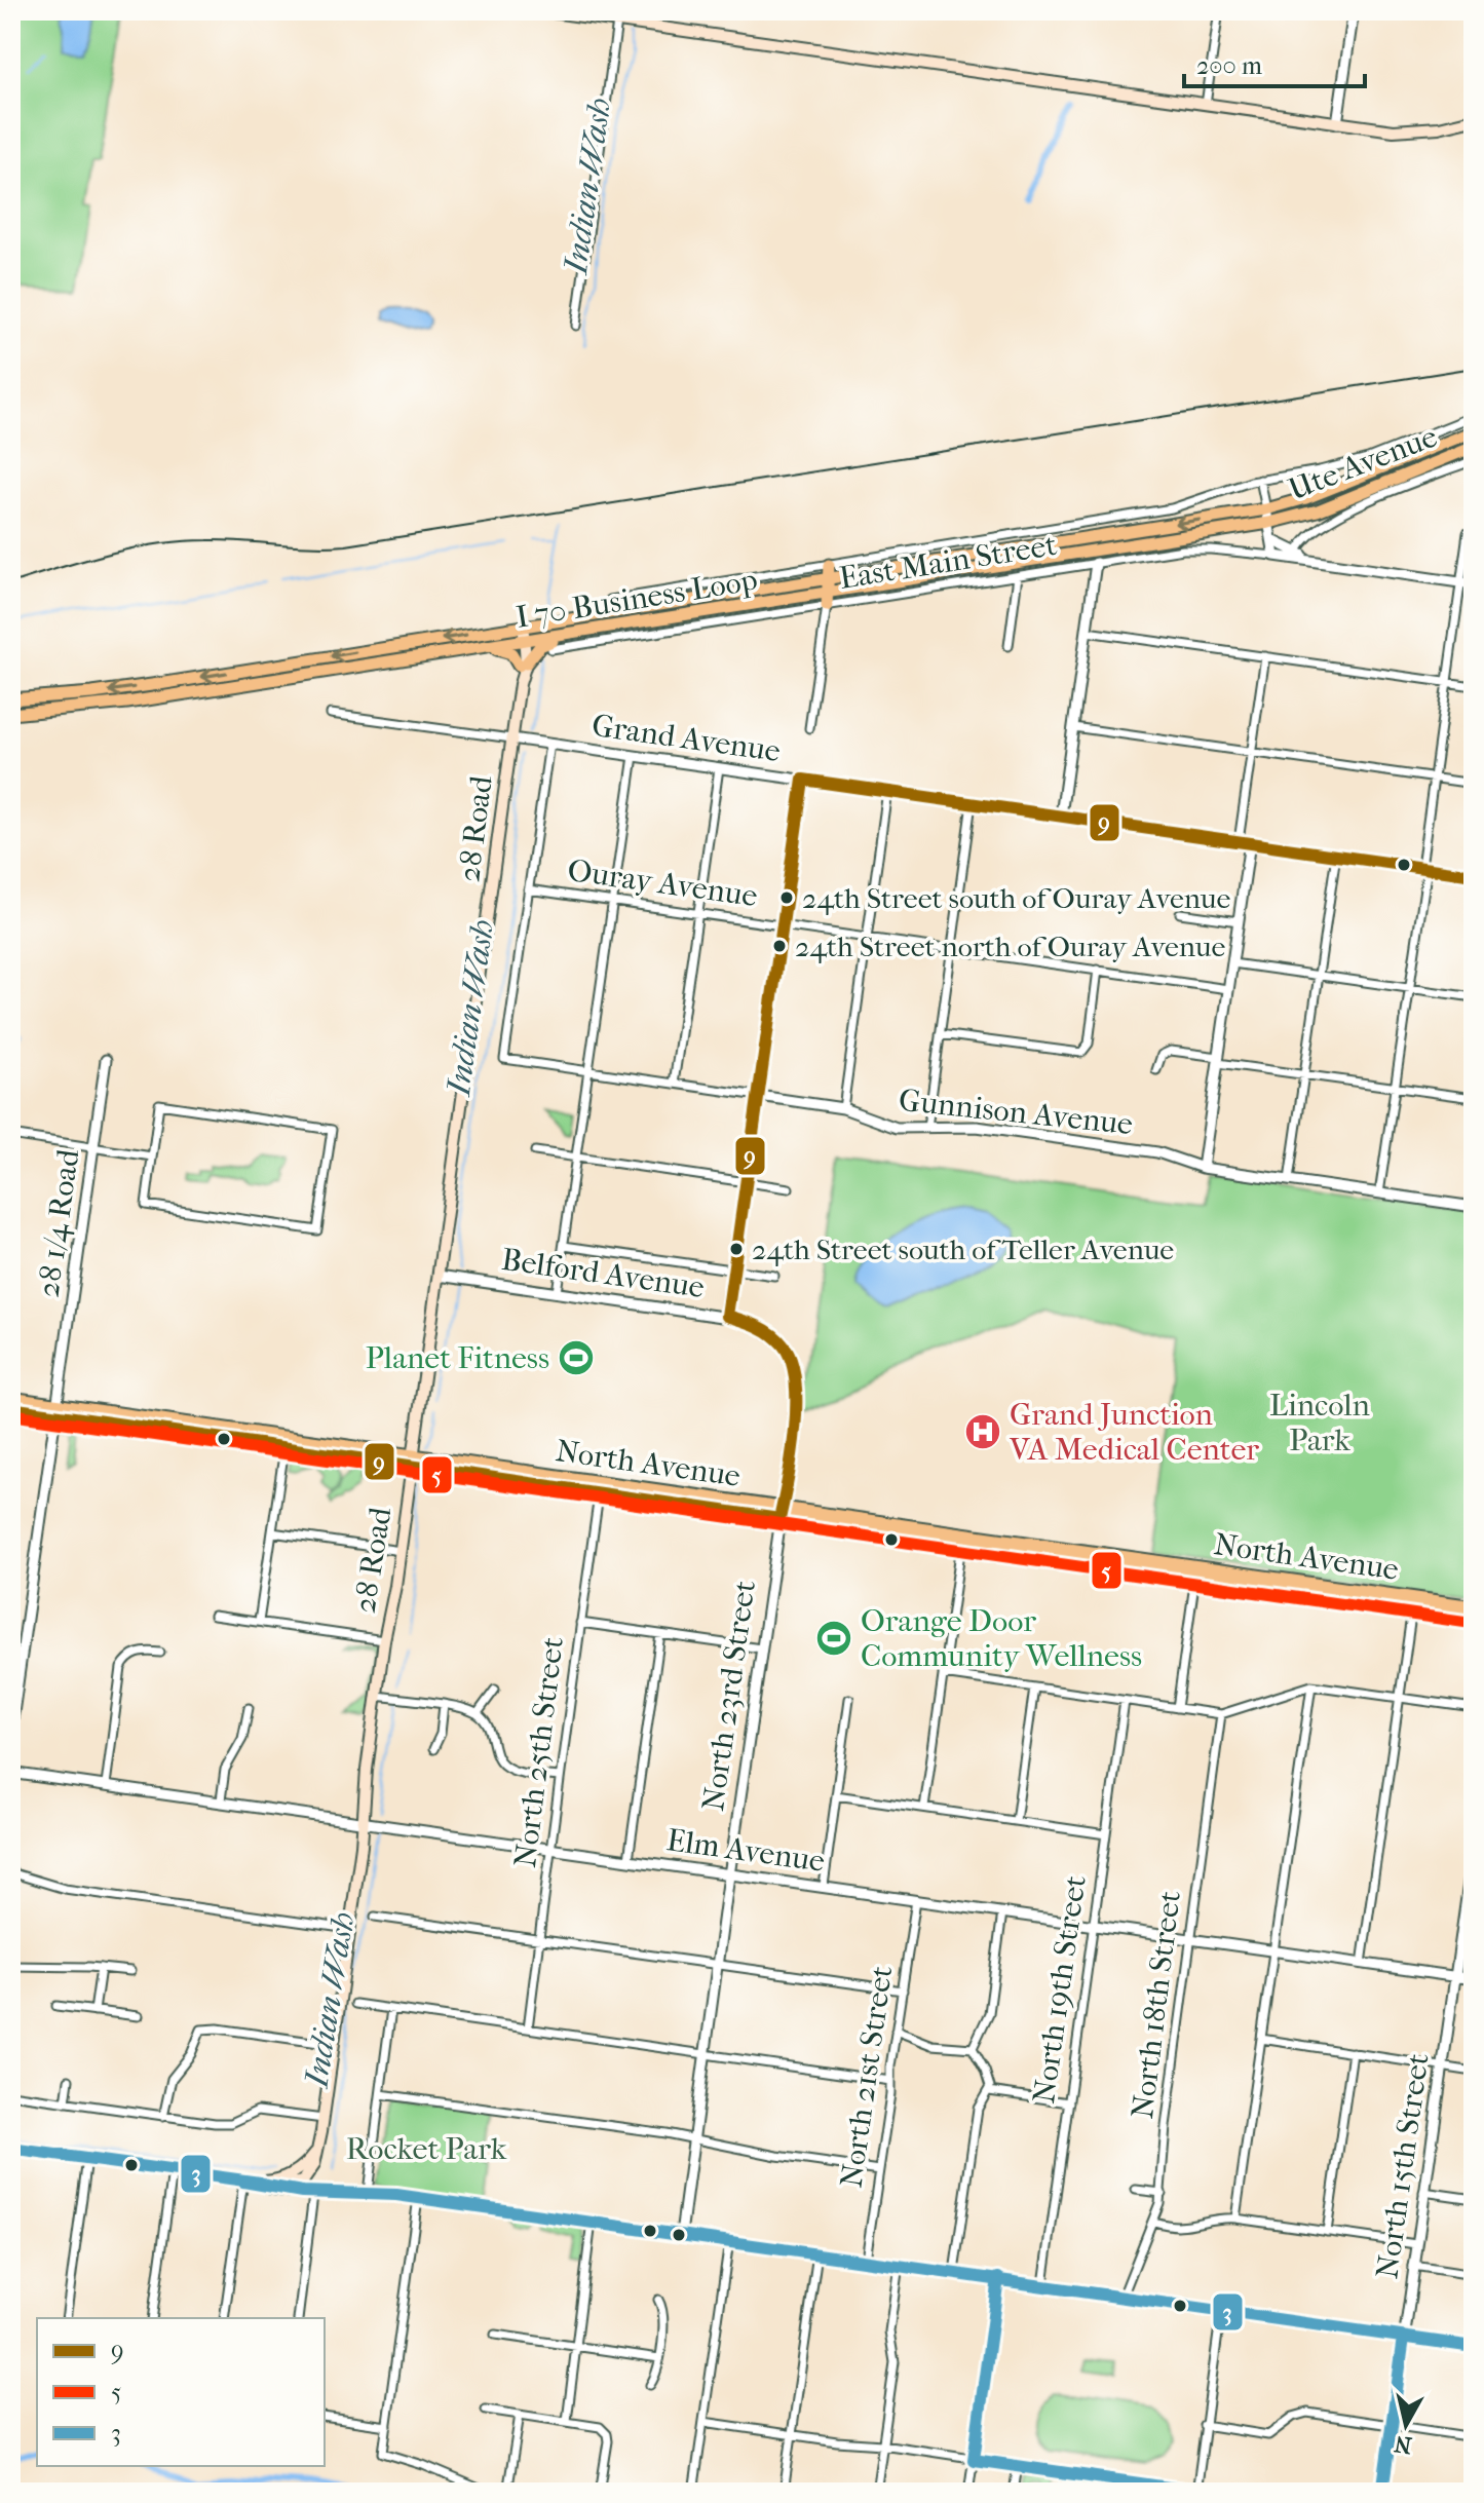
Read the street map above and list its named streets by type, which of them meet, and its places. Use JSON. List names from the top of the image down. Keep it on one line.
{"streets":{"main road":["Ute Avenue","I 70 Business Loop","28 Road","North Avenue"],"street":["East Main Street","Grand Avenue","Ouray Avenue","Gunnison Avenue","28 1/4 Road","Belford Avenue","North 23rd Street","North 25th Street","Elm Avenue","North 19th Street","North 18th Street","North 21st Street","North 15th Street"]},"crossings":[["Ute Avenue","I 70 Business Loop"],["East Main Street","I 70 Business Loop"],["I 70 Business Loop","28 Road"],["Grand Avenue","28 Road"],["28 Road","Belford Avenue"],["28 Road","North Avenue"],["28 Road","Elm Avenue"],["Ouray Avenue","Gunnison Avenue"],["28 1/4 Road","North Avenue"],["Belford Avenue","North 23rd Street"],["North Avenue","North 23rd Street"],["North Avenue","North 25th Street"],["North 23rd Street","Elm Avenue"],["North 25th Street","Elm Avenue"],["Elm Avenue","North 19th Street"],["Elm Avenue","North 18th Street"],["Elm Avenue","North 21st Street"],["Elm Avenue","North 15th Street"]],"water":["Indian Wash"],"parks":["Lincoln Park","Rocket Park"],"places":{"other":["24th Street south of Ouray Avenue","24th Street north of Ouray Avenue","24th Street south of Teller Avenue"],"sports":["Planet Fitness","Orange Door Community Wellness"],"hospital":["Grand Junction VA Medical Center"]},"lines":["transit line 9","transit line 5","transit line 3"],"legend":["9","5","3"],"scale_bar":"200 m","north":"bottom"}
